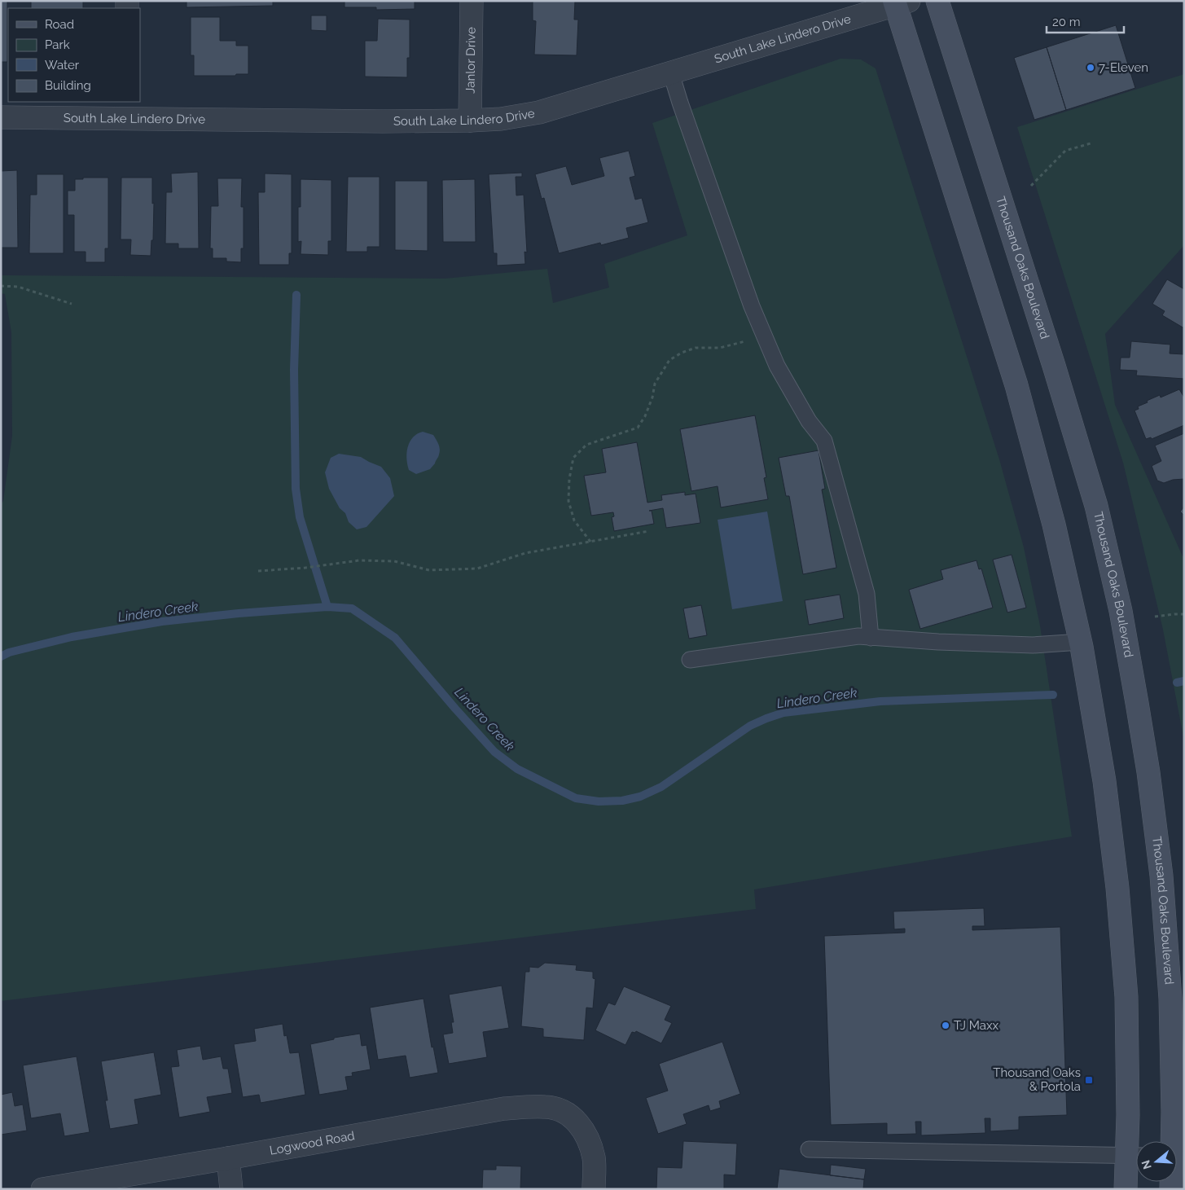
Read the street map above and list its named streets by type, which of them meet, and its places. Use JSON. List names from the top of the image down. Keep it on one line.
{"streets":{"main road":["Thousand Oaks Boulevard"],"street":["South Lake Lindero Drive","Janlor Drive","Logwood Road"]},"crossings":[["South Lake Lindero Drive","Janlor Drive"]],"water":["Lindero Creek"],"places":{"other":["7-Eleven","TJ Maxx"],"transit":["Thousand Oaks & Portola"]},"legend":["Road","Park","Water","Building"],"scale_bar":"20 m","north":"left"}
